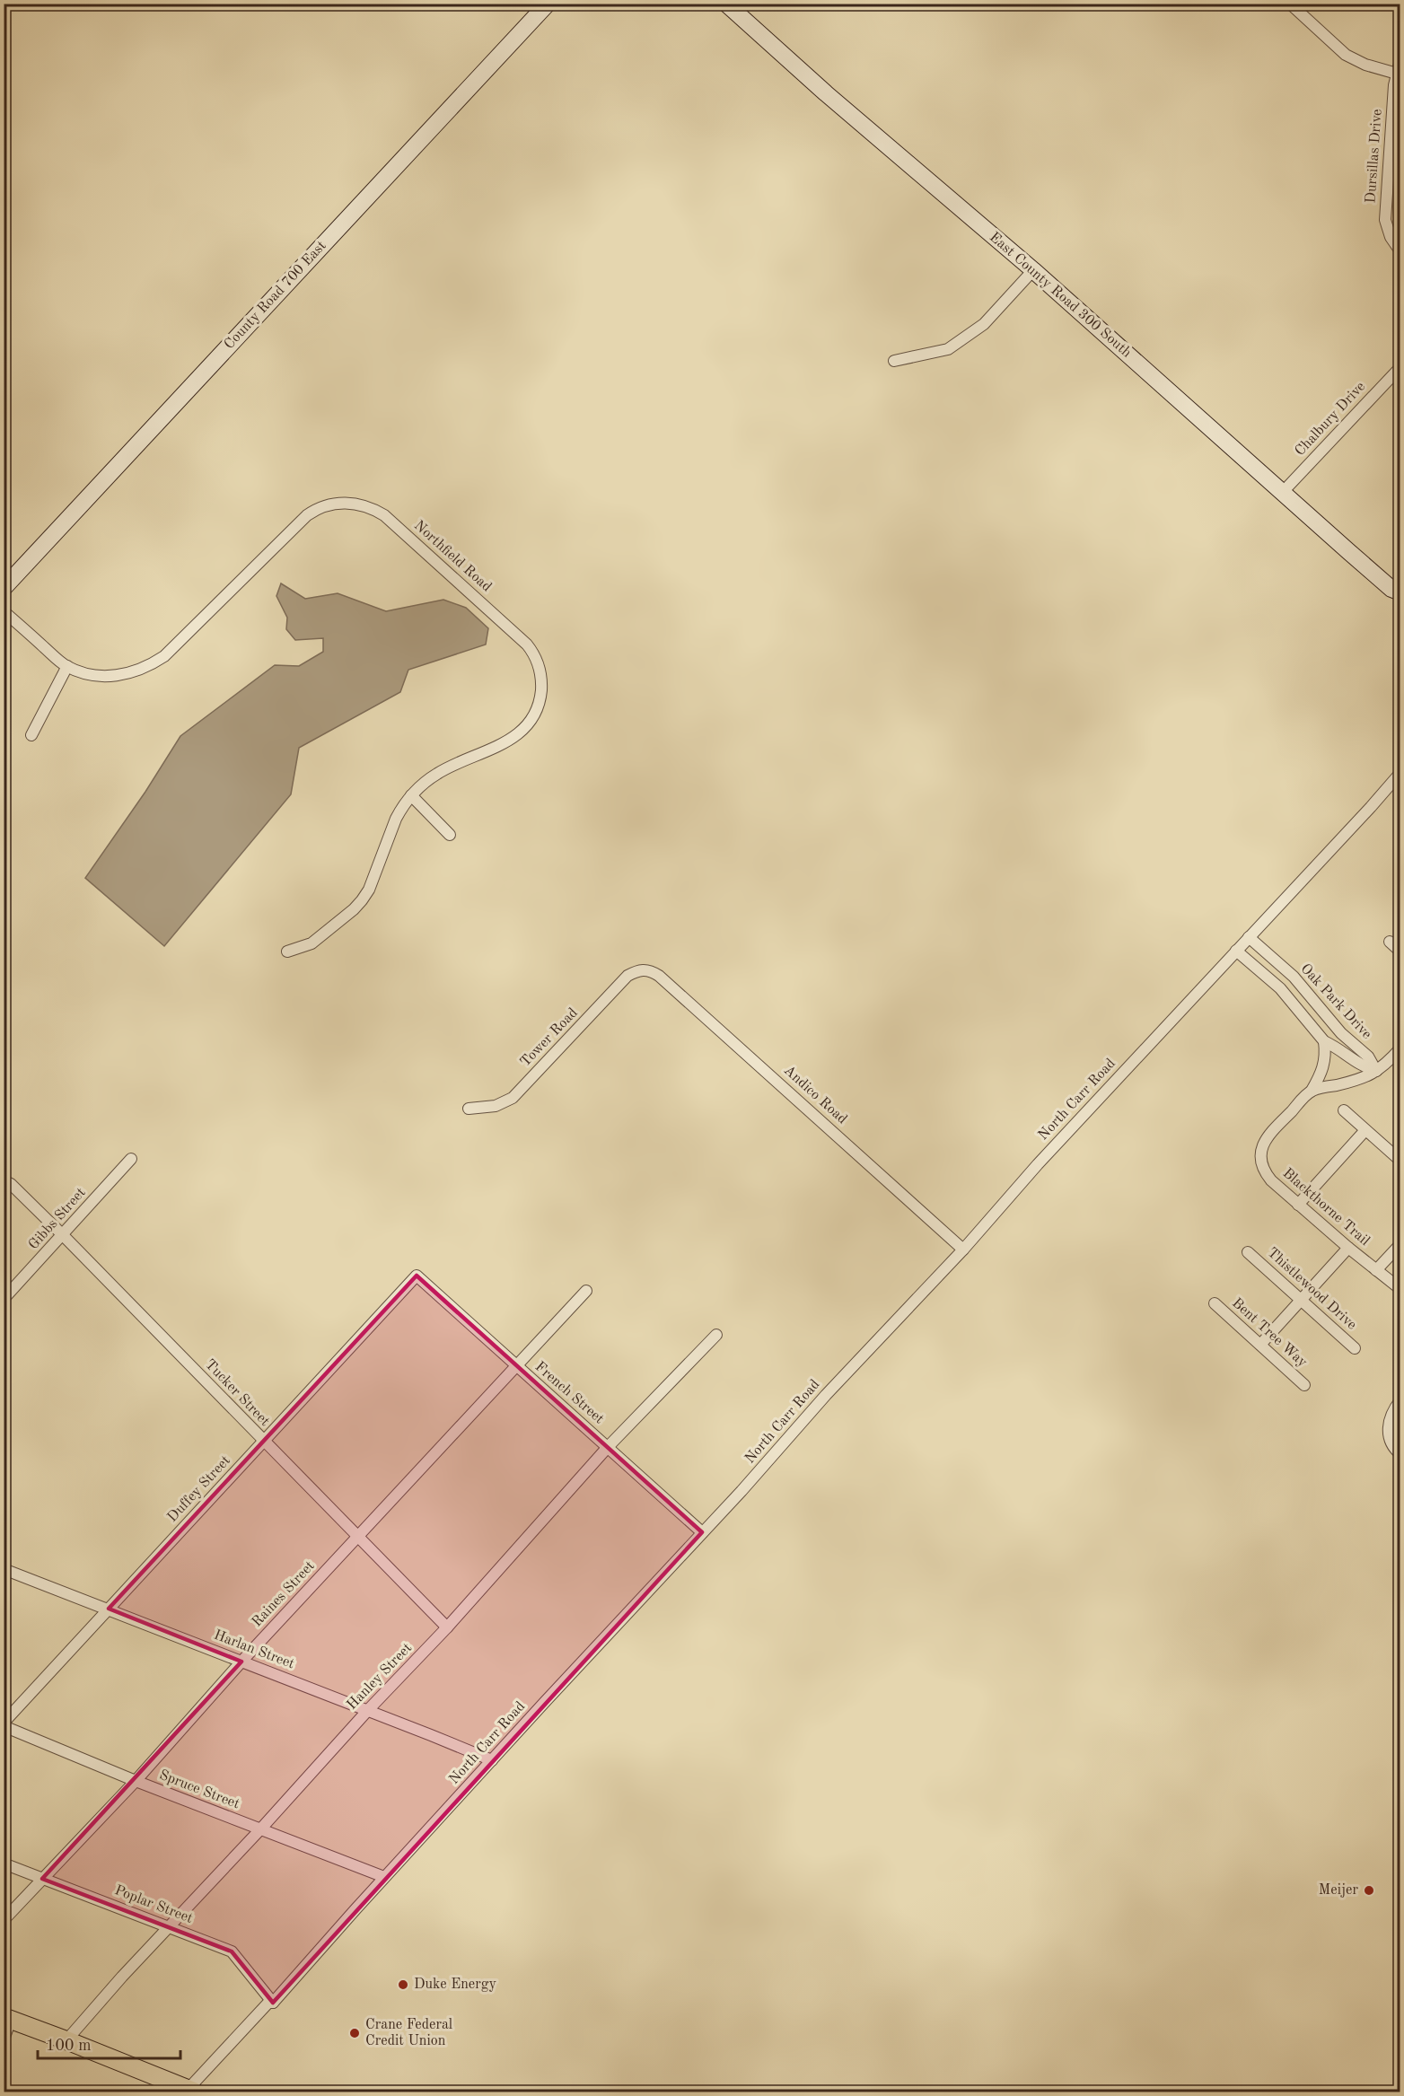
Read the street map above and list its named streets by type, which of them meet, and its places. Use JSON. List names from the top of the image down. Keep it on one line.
{"streets":{"street":["Dursillas Drive","County Road 700 East","East County Road 300 South","Chalbury Drive","Northfield Road","Oak Park Drive","Tower Road","Andico Road","North Carr Road","Blackthorne Trail","Gibbs Street","Thistlewood Drive","Bent Tree Way","Tucker Street","French Street","Duffey Street","Raines Street","Harlan Street","Hanley Street","Spruce Street","Poplar Street"]},"crossings":[["East County Road 300 South","Chalbury Drive"],["Oak Park Drive","North Carr Road"],["Tower Road","Andico Road"],["Andico Road","North Carr Road"],["North Carr Road","French Street"],["North Carr Road","Harlan Street"],["North Carr Road","Spruce Street"],["North Carr Road","Poplar Street"],["Gibbs Street","Tucker Street"],["Tucker Street","Duffey Street"],["Tucker Street","Raines Street"],["Tucker Street","Hanley Street"],["French Street","Duffey Street"],["French Street","Raines Street"],["French Street","Hanley Street"],["Duffey Street","Harlan Street"],["Duffey Street","Spruce Street"],["Raines Street","Harlan Street"],["Raines Street","Spruce Street"],["Raines Street","Poplar Street"],["Harlan Street","Hanley Street"],["Hanley Street","Spruce Street"],["Hanley Street","Poplar Street"]],"places":["Meijer","Duke Energy","Crane Federal Credit Union"],"scale_bar":"100 m"}
